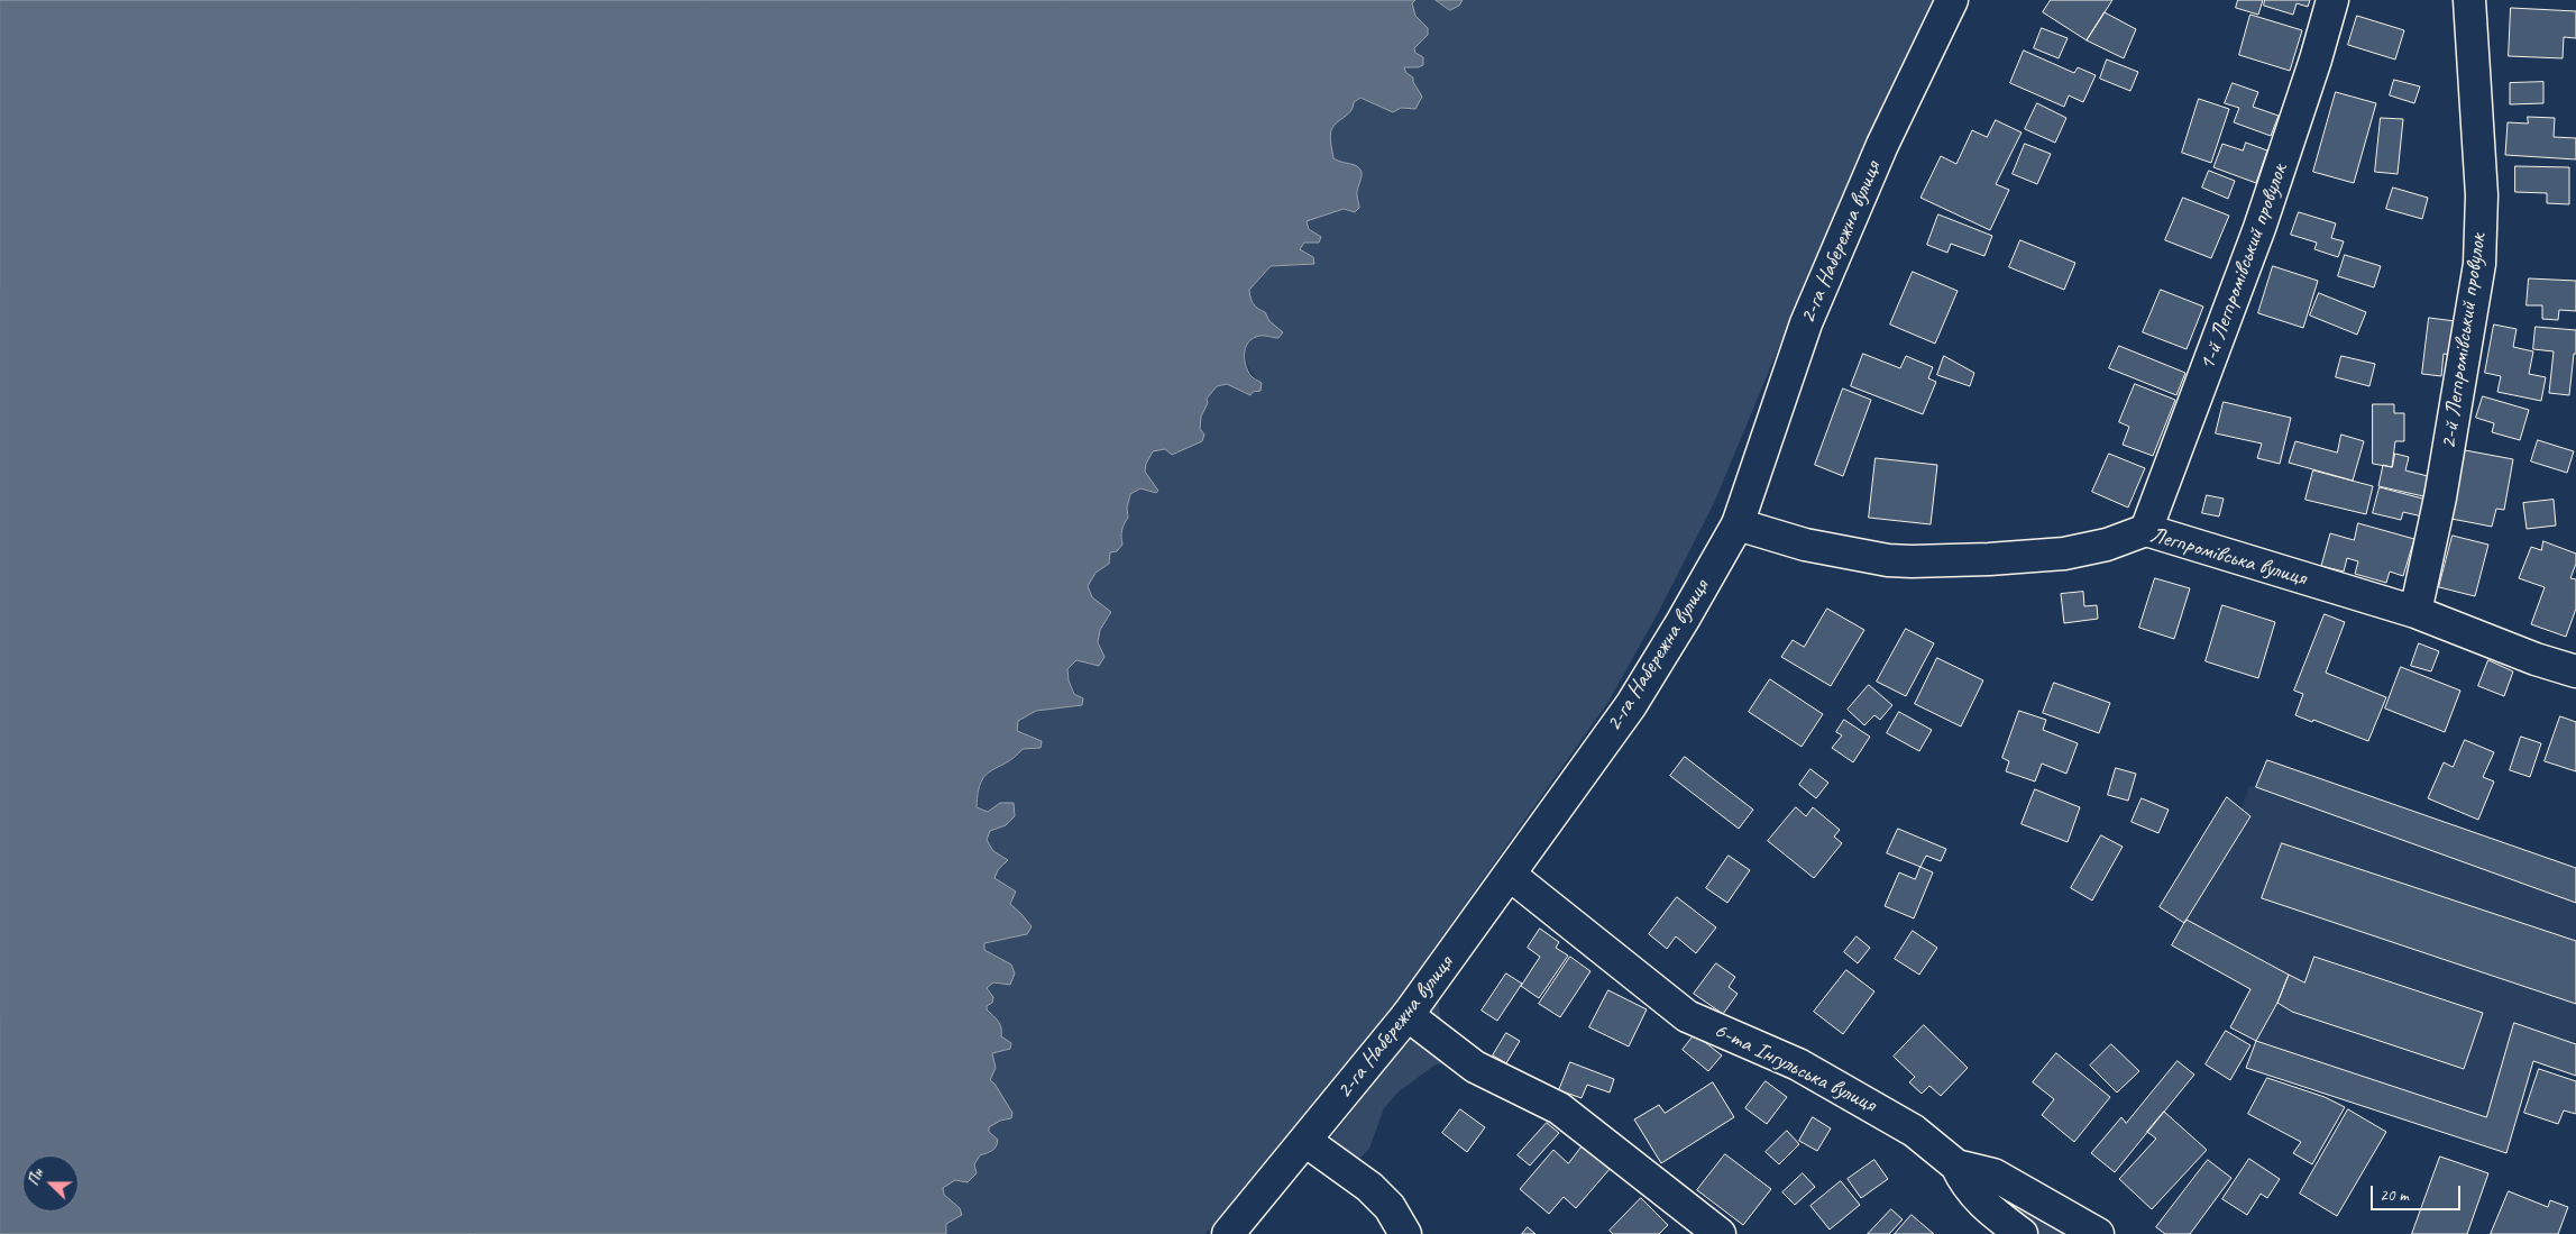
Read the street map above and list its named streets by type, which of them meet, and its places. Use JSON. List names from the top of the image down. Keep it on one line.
{"streets":{"street":["2-га Набережна вулиця","1-й Легпромівський провулок","2-й Легпромівський провулок","Легпромівська вулиця","6-та Інгульська вулиця"]},"crossings":[["2-га Набережна вулиця","Легпромівська вулиця"],["2-га Набережна вулиця","6-та Інгульська вулиця"],["1-й Легпромівський провулок","Легпромівська вулиця"],["2-й Легпромівський провулок","Легпромівська вулиця"]],"scale_bar":"20 m","north":"left"}
